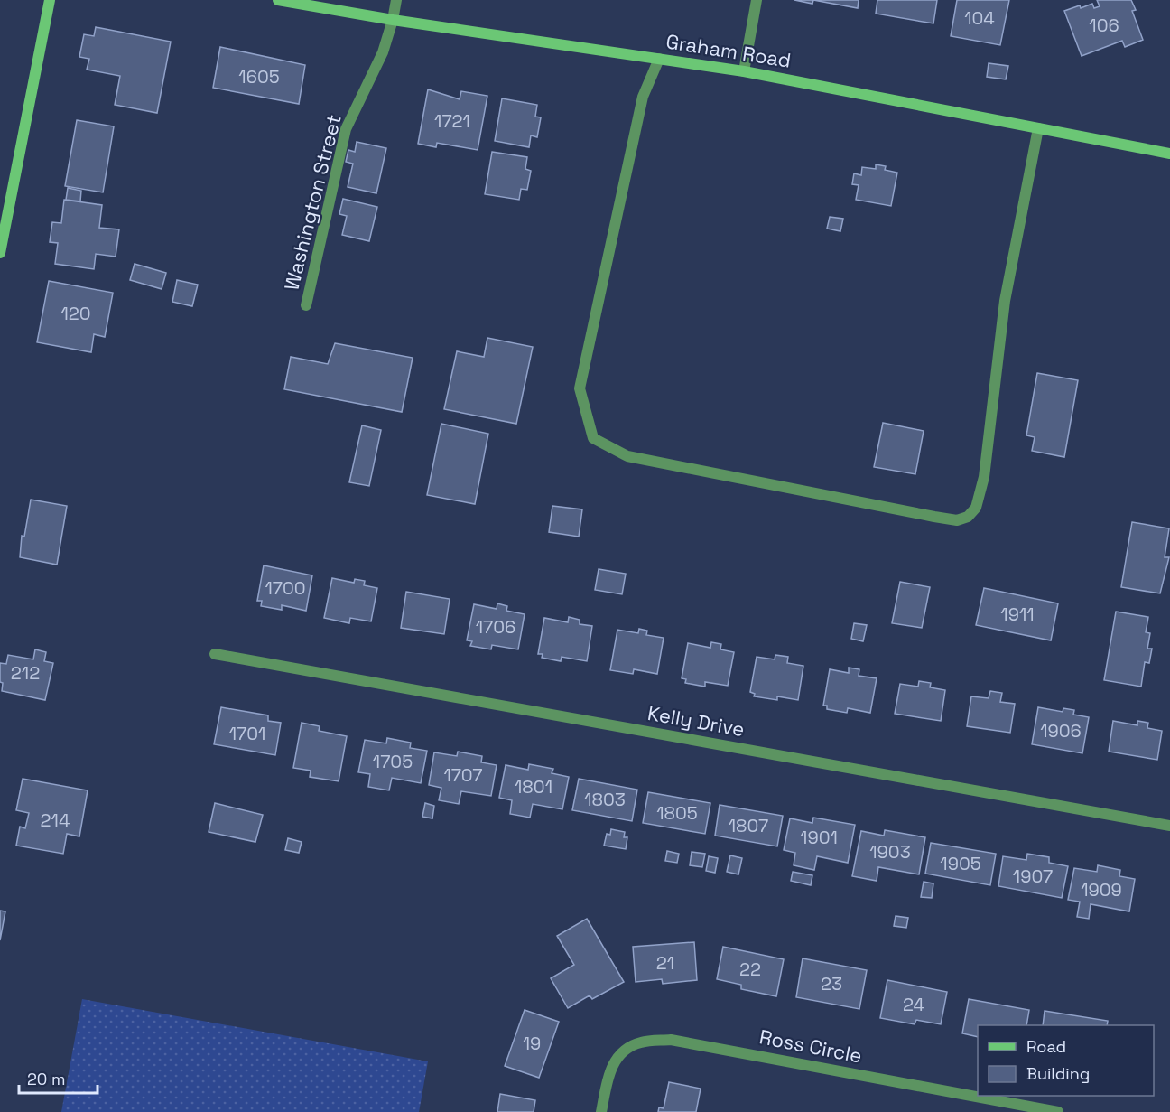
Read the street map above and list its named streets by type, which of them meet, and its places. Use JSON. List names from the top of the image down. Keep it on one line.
{"streets":{"main road":["Graham Road"],"street":["Washington Street","Kelly Drive","Ross Circle"]},"crossings":[["Graham Road","Washington Street"]],"house_numbers":["104","106","1605","1721","120","1700","1911","1706","212","1906","1701","1705","1707","1801","1803","1805","214","1807","1901","1903","1905","1907","1909","21","22","23","24","19"],"legend":["Road","Building"],"scale_bar":"20 m"}
